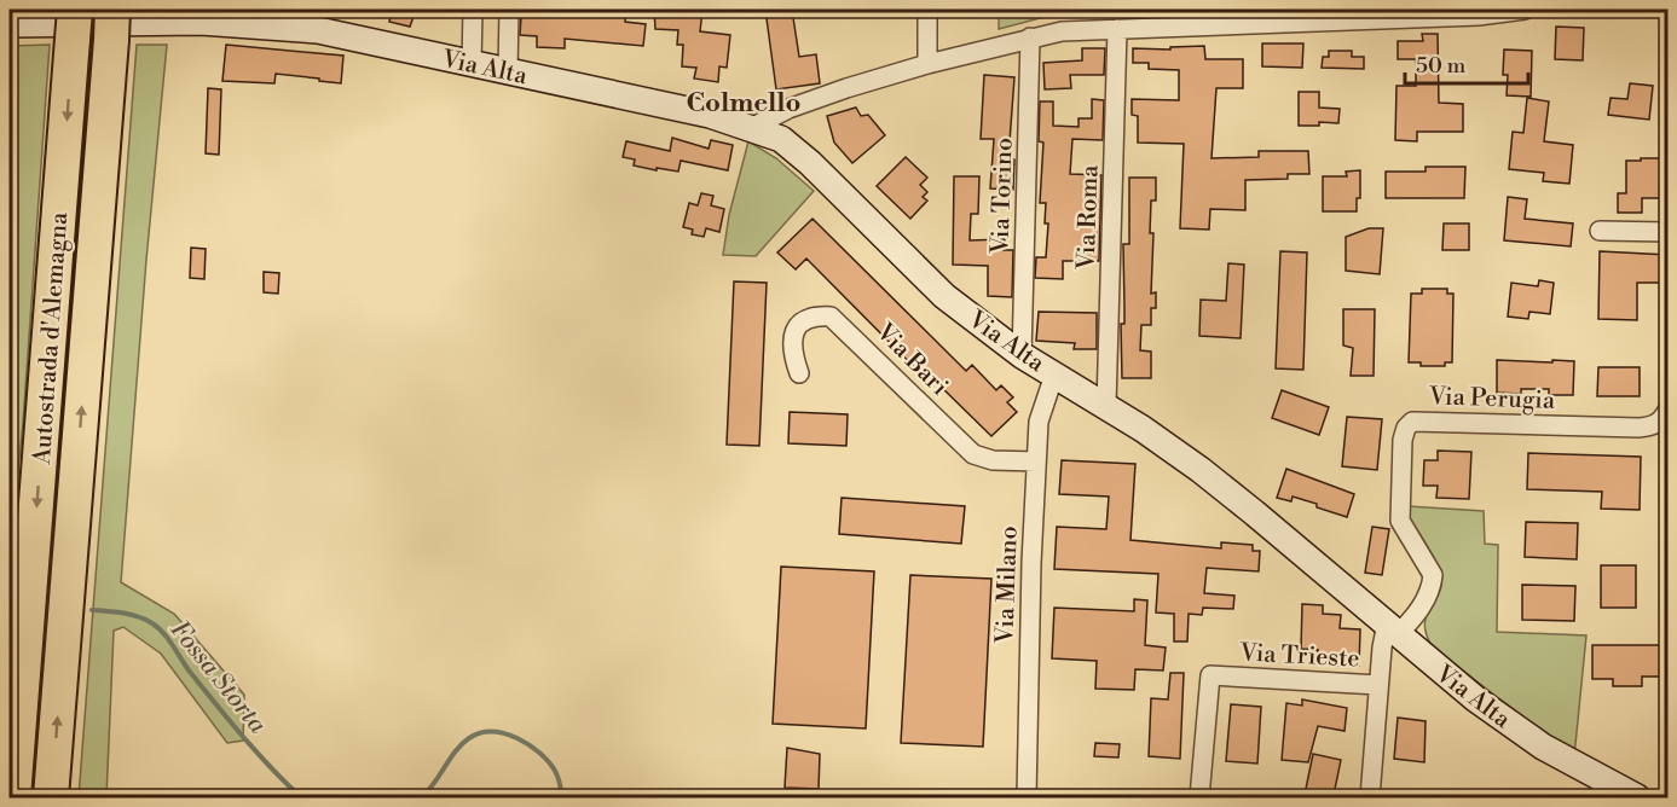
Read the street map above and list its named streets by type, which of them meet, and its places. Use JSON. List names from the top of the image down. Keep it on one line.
{"streets":{"highway":["Autostrada d'Alemagna"],"main road":["Via Alta"],"street":["Via Torino","Via Roma","Via Bari","Via Perugia","Via Milano","Via Trieste"]},"crossings":[["Via Alta","Via Torino"],["Via Alta","Via Roma"],["Via Alta","Via Perugia"],["Via Alta","Via Milano"],["Via Alta","Via Trieste"],["Via Bari","Via Milano"],["Via Perugia","Via Trieste"]],"districts":["Colmello"],"water":["Fossa Storta"],"scale_bar":"50 m"}
